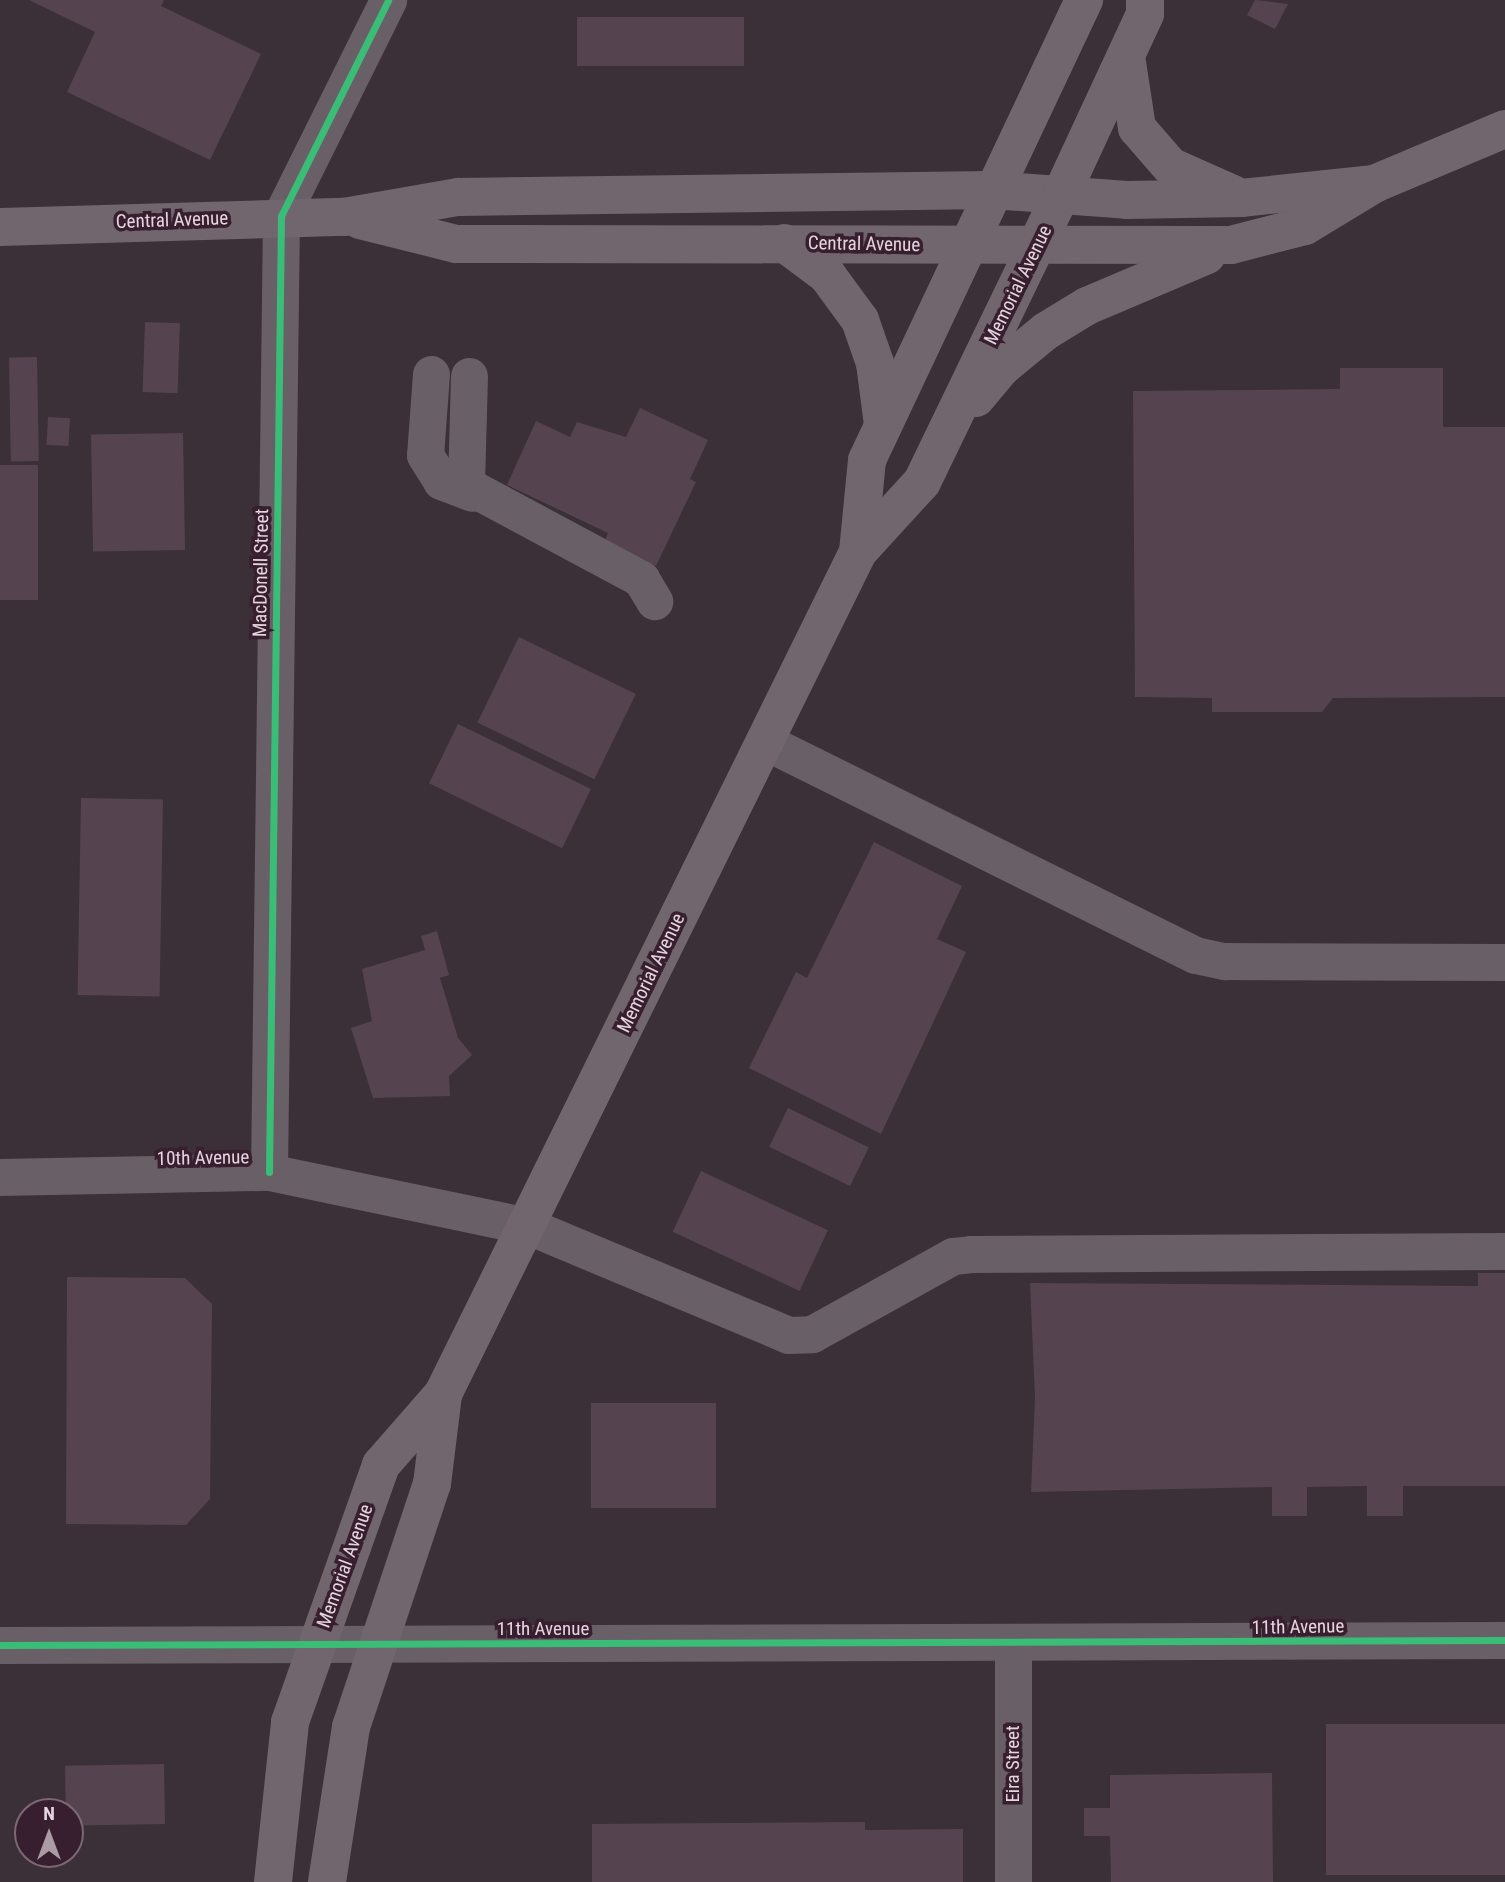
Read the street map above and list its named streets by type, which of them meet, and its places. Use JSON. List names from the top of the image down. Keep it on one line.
{"streets":{"main road":["Central Avenue","Memorial Avenue"],"street":["MacDonell Street","10th Avenue","11th Avenue","Eira Street"]},"crossings":[["Central Avenue","Memorial Avenue"],["Central Avenue","MacDonell Street"],["Memorial Avenue","10th Avenue"],["Memorial Avenue","11th Avenue"],["MacDonell Street","10th Avenue"],["11th Avenue","Eira Street"]],"north":"top"}
